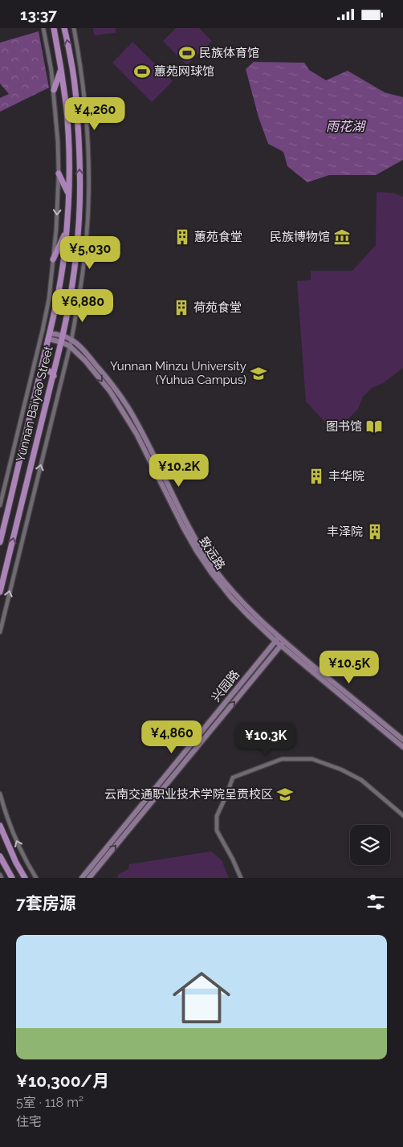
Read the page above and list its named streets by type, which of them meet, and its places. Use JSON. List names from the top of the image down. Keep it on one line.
{"streets":{"main road":["Yunnan Baiyao Street","致远路","兴园路"]},"crossings":[["Yunnan Baiyao Street","致远路"],["致远路","兴园路"]],"water":["雨花湖"],"places":{"sports":["民族体育馆","蕙苑网球馆"],"building":["蕙苑食堂","荷苑食堂","丰华院","丰泽院"],"museum":["民族博物馆"],"school or university":["Yunnan Minzu University (Yuhua Campus)","云南交通职业技术学院呈贡校区"],"library":["图书馆"]},"page":{"status":"13:37","price":["¥4,260","¥5,030","¥6,880","¥10.2K","¥10.5K","¥4,860","¥10.3K"],"heading":"7套房源","list":[{"name":"¥10,300/月","note":"5室 · 118 m² · 住宅"}]}}
